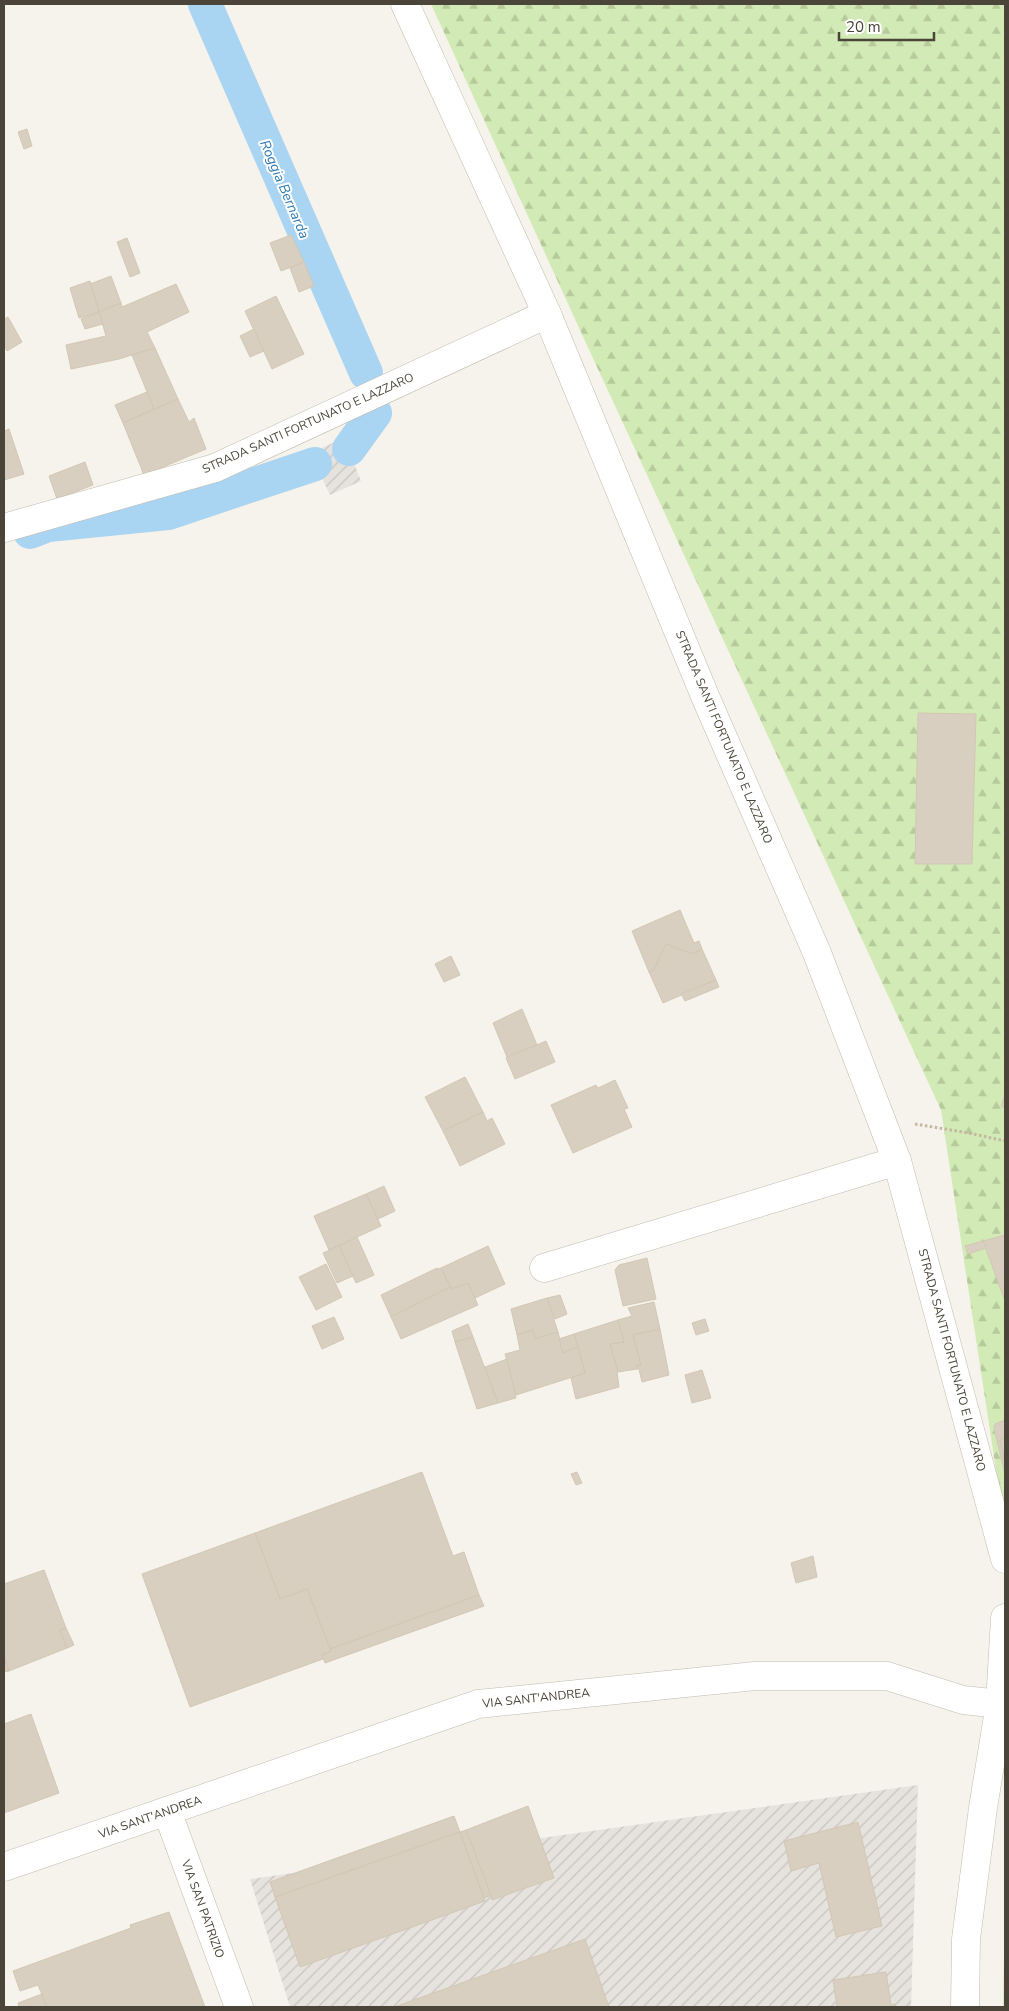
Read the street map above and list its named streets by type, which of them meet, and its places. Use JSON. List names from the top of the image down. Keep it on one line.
{"streets":{"street":["STRADA SANTI FORTUNATO E LAZZARO","VIA SANT'ANDREA","VIA SAN PATRIZIO"]},"crossings":[["VIA SANT'ANDREA","VIA SAN PATRIZIO"]],"water":["Roggia Bernarda"],"scale_bar":"20 m"}
